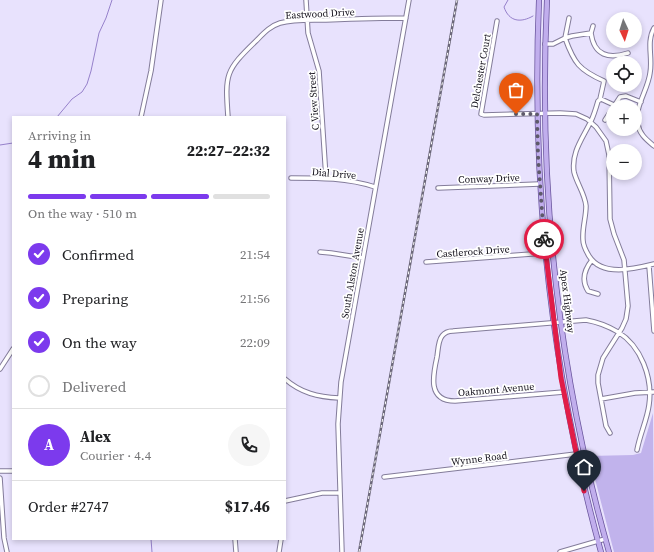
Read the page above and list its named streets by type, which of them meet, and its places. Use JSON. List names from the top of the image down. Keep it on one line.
{"streets":{"main road":["Apex Highway"],"street":["Eastwood Drive","Delchester Court","C View Street","Dial Drive","Conway Drive","Castlerock Drive","South Alston Avenue","Oakmont Avenue","Wynne Road"]},"crossings":[["Eastwood Drive","C View Street"],["Eastwood Drive","South Alston Avenue"],["Delchester Court","Apex Highway"],["C View Street","Dial Drive"],["Dial Drive","South Alston Avenue"],["Conway Drive","Apex Highway"],["Castlerock Drive","Apex Highway"],["Apex Highway","Oakmont Avenue"],["Apex Highway","Wynne Road"]],"north":"bottom","page":{"map_buttons":["+","−"],"heading":["4 min","Arriving in","22:27–22:32"],"panel":["Alex","Courier · 4.4","Order #2747","$17.46"],"bar":"On the way · 510 m","list":[["Confirmed","21:54"],["Preparing","21:56"],["On the way","22:09"],"Delivered"],"round":"A"}}
